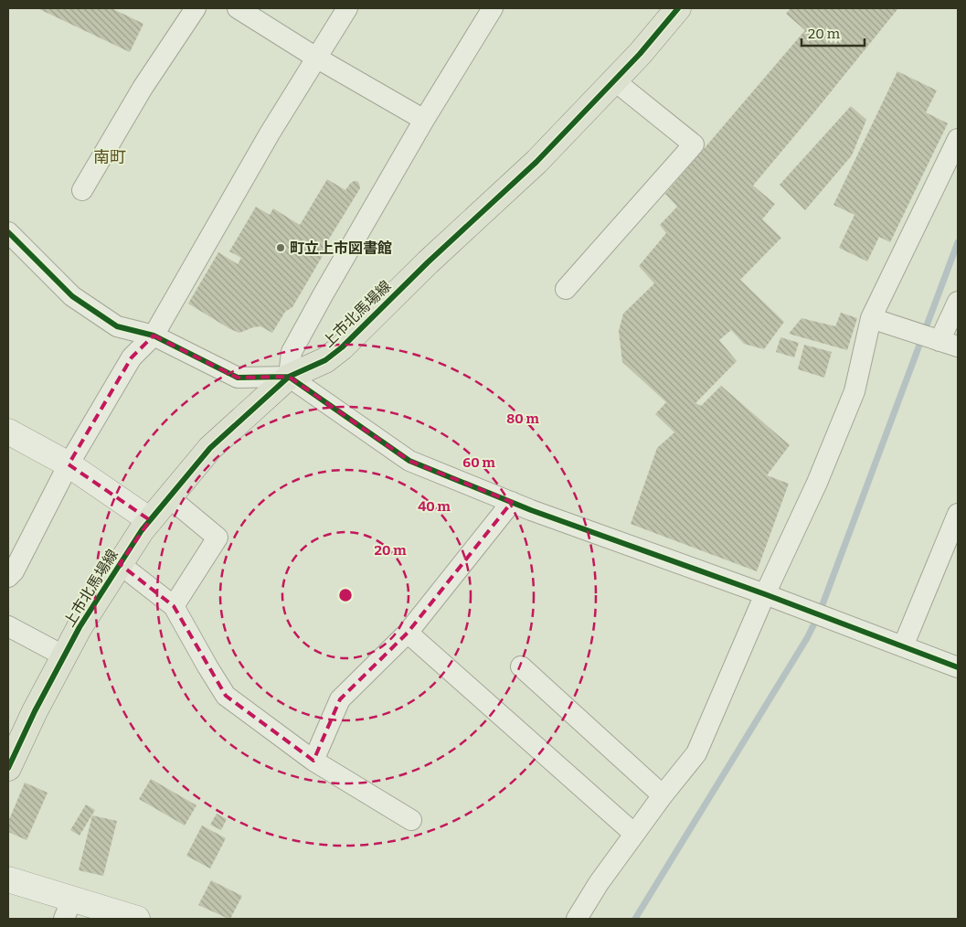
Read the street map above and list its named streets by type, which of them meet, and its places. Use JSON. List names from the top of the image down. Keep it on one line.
{"streets":{"main road":["上市北馬場線"]},"districts":["南町"],"places":["町立上市図書館"],"scale_bar":"20 m","rings":["80 m","60 m","40 m","20 m"]}
